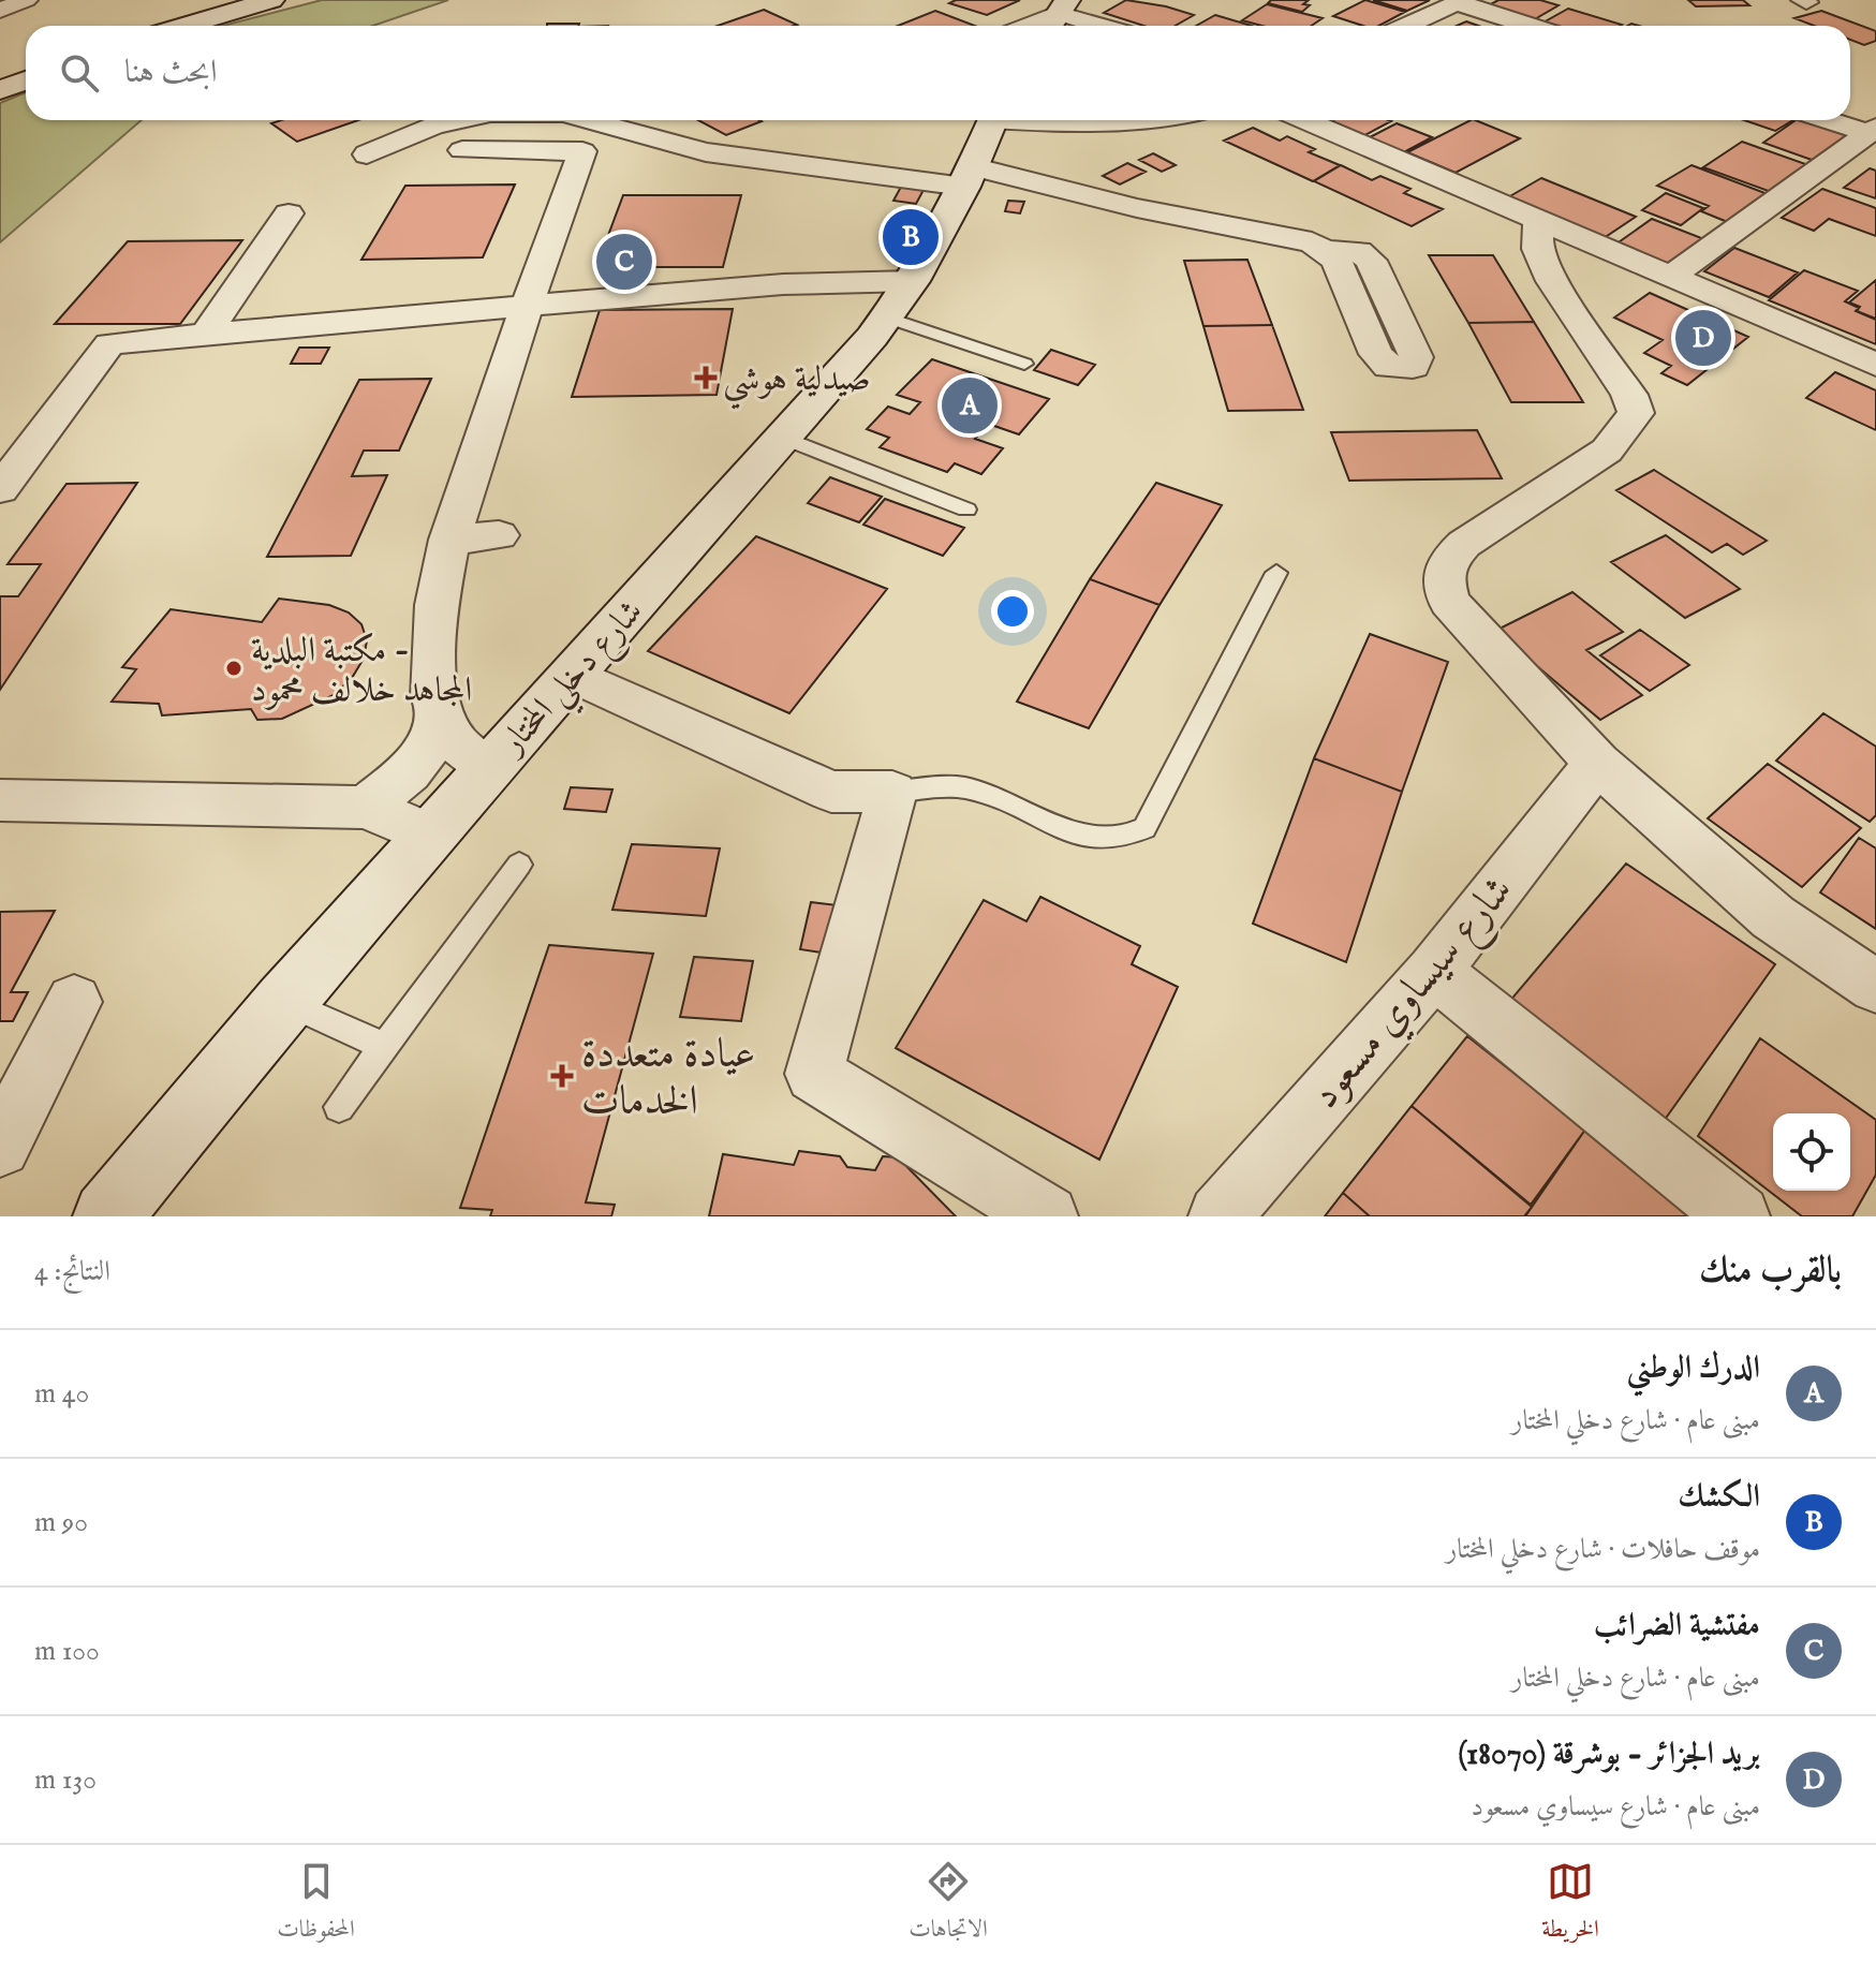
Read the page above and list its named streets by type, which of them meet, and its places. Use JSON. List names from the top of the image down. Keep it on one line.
{"streets":{"main road":["شارع دخلي المختار"],"street":["شارع سيساوي مسعود"]},"places":{"health":["صيدلية هوشي","عيادة متعددة الخدمات"],"other":["مكتبة البلدية - المجاهد خلالف محمود"]},"page":{"search":"ابحث هنا","pins":["B","C","D","A"],"heading":["بالقرب منك","النتائج: 4"],"list":[{"mark":"A","name":"الدرك الوطني","note":"مبنى عام · شارع دخلي المختار","value":"40 m"},{"mark":"B","name":"الكشك","note":"موقف حافلات · شارع دخلي المختار","value":"90 m"},{"mark":"C","name":"مفتشية الضرائب","note":"مبنى عام · شارع دخلي المختار","value":"100 m"},{"mark":"D","name":"بريد الجزائر - بوشرقة (18070)","note":"مبنى عام · شارع سيساوي مسعود","value":"130 m"}],"nav":["الخريطة","الاتجاهات","المحفوظات"]}}
